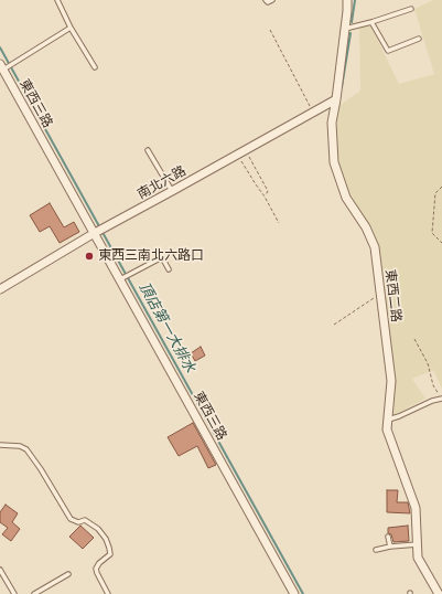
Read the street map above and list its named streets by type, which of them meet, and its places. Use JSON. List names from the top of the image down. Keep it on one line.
{"streets":{"street":["東西三路","南北六路","東西二路"]},"crossings":[["東西三路","南北六路"],["南北六路","東西二路"]],"water":["頂店第一大排水"],"places":["東西三南北六路口"]}
